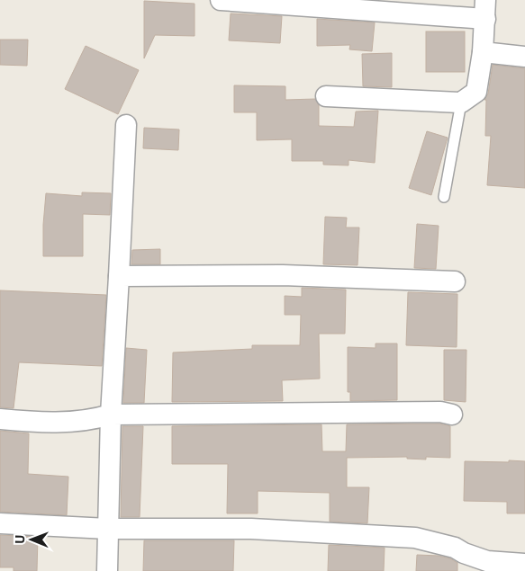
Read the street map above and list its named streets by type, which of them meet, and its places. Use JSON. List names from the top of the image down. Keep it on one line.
{"north":"left"}
